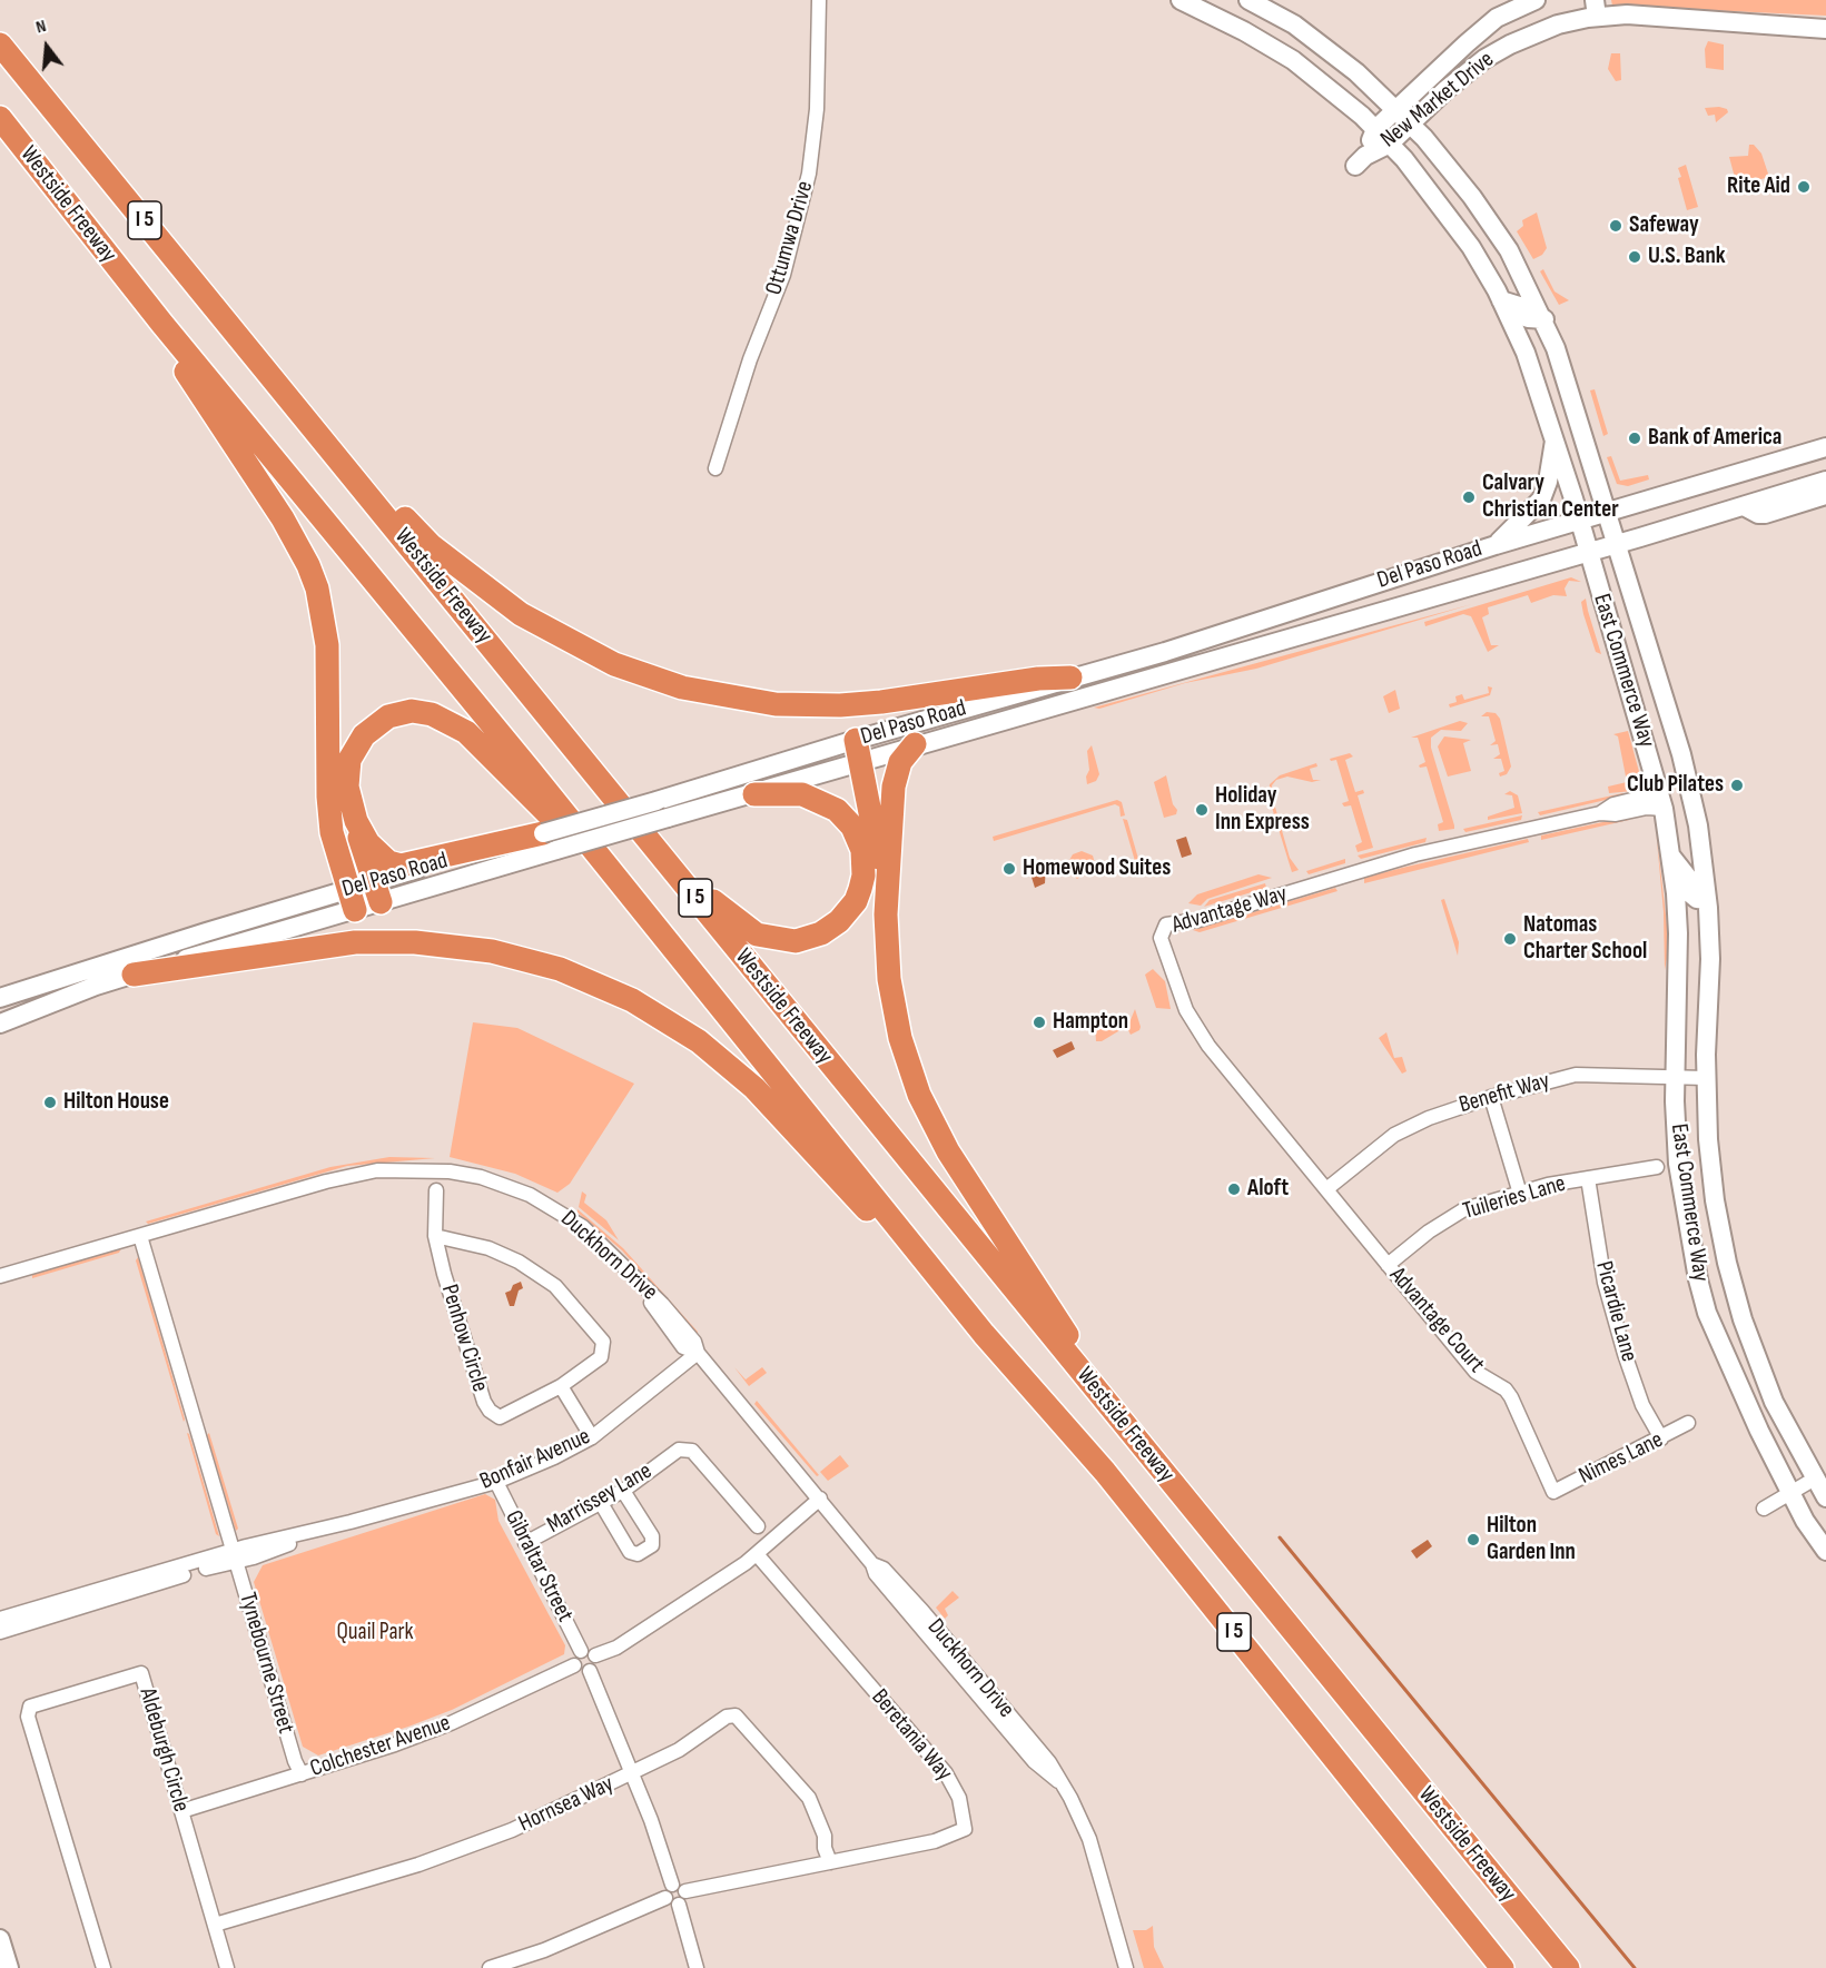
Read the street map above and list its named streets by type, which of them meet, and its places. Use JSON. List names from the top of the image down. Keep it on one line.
{"streets":{"highway":["Westside Freeway","I 5"],"main road":["New Market Drive","Del Paso Road","East Commerce Way"],"street":["Ottumwa Drive","Advantage Way","Benefit Way","Tuileries Lane","Duckhorn Drive","Picardie Lane","Advantage Court","Penhow Circle","Nimes Lane","Bonfair Avenue","Marrissey Lane","Gibraltar Street","Tynebourne Street","Beretania Way","Colchester Avenue","Aldeburgh Circle","Hornsea Way"]},"crossings":[["New Market Drive","East Commerce Way"],["Del Paso Road","East Commerce Way"],["East Commerce Way","Advantage Way"],["East Commerce Way","Benefit Way"],["Advantage Way","Benefit Way"],["Advantage Way","Advantage Court"],["Benefit Way","Advantage Court"],["Tuileries Lane","Picardie Lane"],["Tuileries Lane","Advantage Court"],["Duckhorn Drive","Bonfair Avenue"],["Duckhorn Drive","Tynebourne Street"],["Picardie Lane","Nimes Lane"],["Advantage Court","Nimes Lane"],["Bonfair Avenue","Gibraltar Street"],["Bonfair Avenue","Tynebourne Street"],["Marrissey Lane","Gibraltar Street"],["Gibraltar Street","Colchester Avenue"],["Tynebourne Street","Colchester Avenue"],["Beretania Way","Hornsea Way"],["Colchester Avenue","Aldeburgh Circle"],["Aldeburgh Circle","Hornsea Way"]],"parks":["Quail Park"],"places":["Rite Aid","Safeway","U.S. Bank","Bank of America","Calvary Christian Center","Club Pilates","Holiday Inn Express","Homewood Suites","Natomas Charter School","Hampton","Hilton House","Aloft","Hilton Garden Inn"],"north":"top"}
